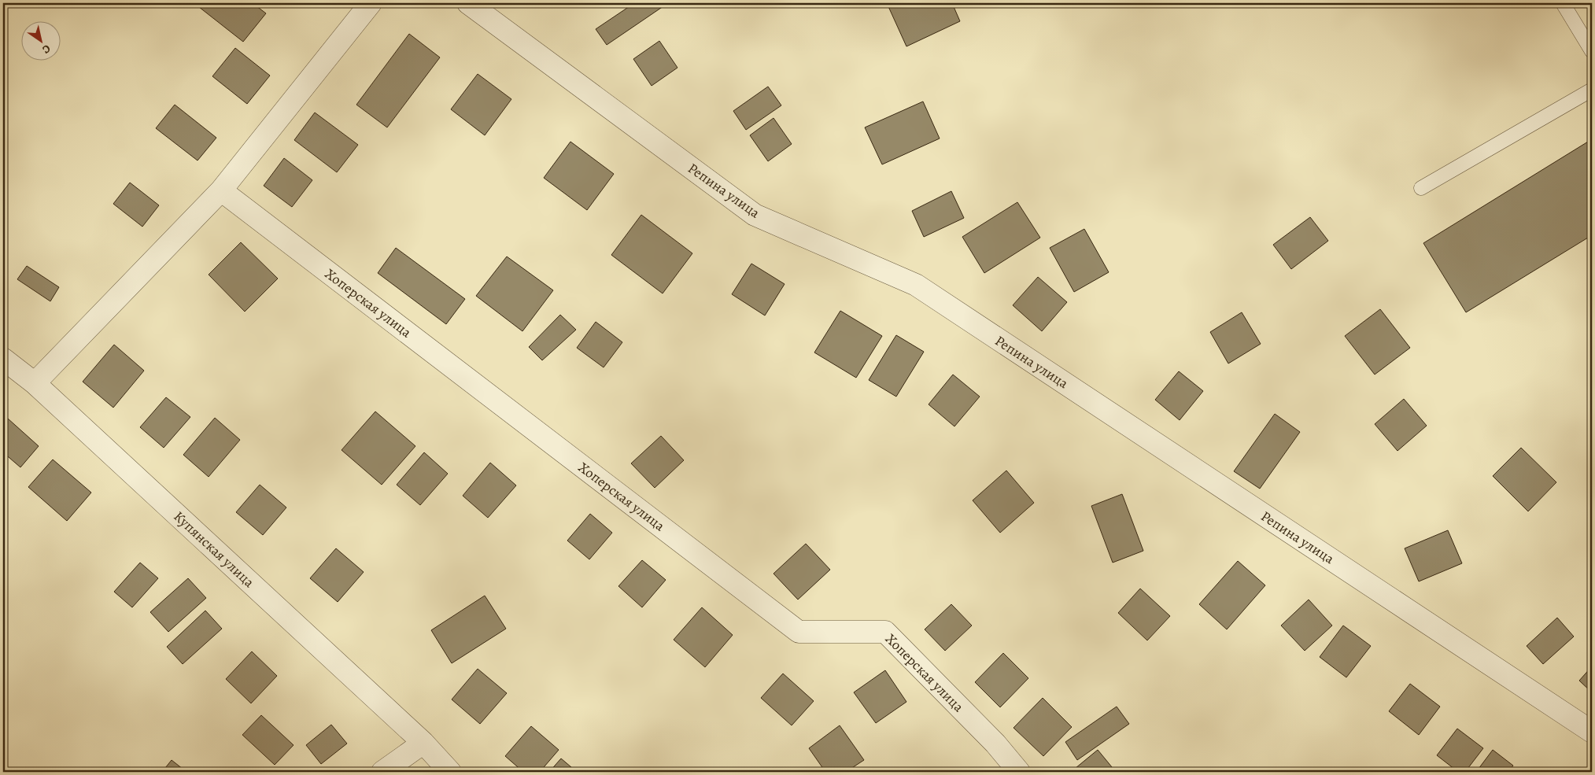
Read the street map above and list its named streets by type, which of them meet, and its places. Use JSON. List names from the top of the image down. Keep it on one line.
{"streets":{"street":["Репина улица","Хоперская улица","Купянская улица"]},"north":"bottom right"}
